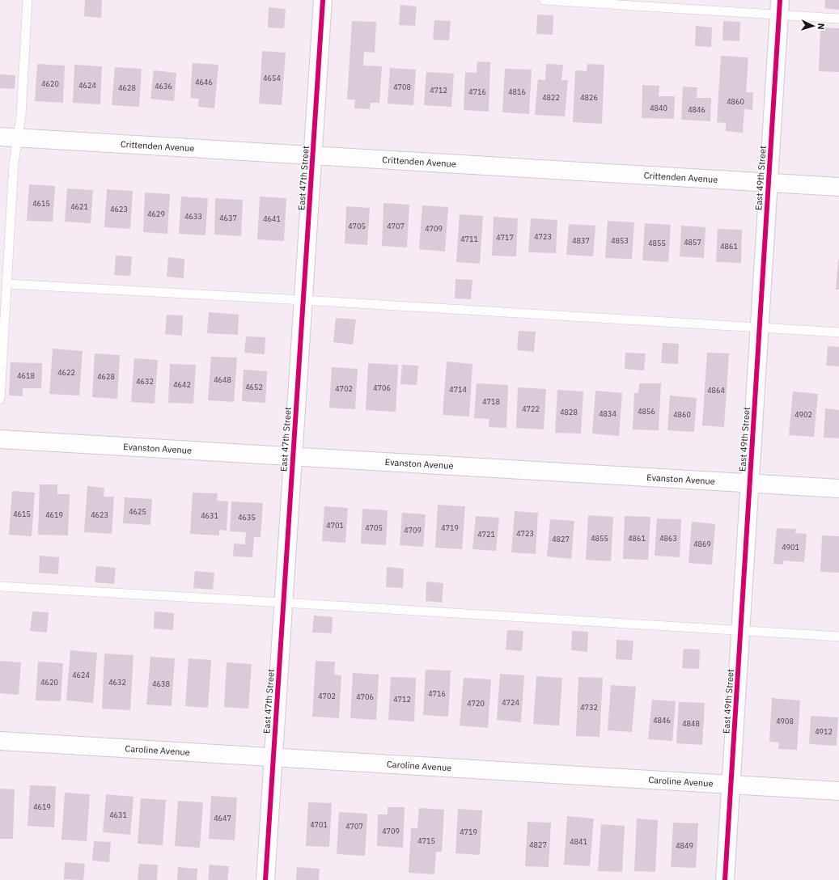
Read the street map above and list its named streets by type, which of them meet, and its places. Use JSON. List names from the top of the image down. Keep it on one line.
{"streets":{"street":["Crittenden Avenue","East 47th Street","East 49th Street","Evanston Avenue","Caroline Avenue"]},"crossings":[["Crittenden Avenue","East 47th Street"],["Crittenden Avenue","East 49th Street"],["East 47th Street","Evanston Avenue"],["East 47th Street","Caroline Avenue"],["East 49th Street","Evanston Avenue"],["East 49th Street","Caroline Avenue"]],"house_numbers":["4654","4646","4620","4624","4636","4708","4628","4712","4716","4816","4822","4826","4860","4840","4846","4615","4621","4623","4629","4633","4637","4641","4705","4707","4709","4723","4717","4711","4837","4853","4857","4855","4861","4622","4618","4628","4648","4632","4642","4652","4706","4702","4714","4864","4718","4722","4856","4828","4834","4860","4902","4625","4615","4619","4623","4631","4635","4701","4705","4719","4709","4723","4721","4855","4861","4863","4827","4869","4901","4624","4620","4632","4638","4716","4702","4706","4712","4724","4720","4732","4846","4908","4848","4912","4619","4631","4647","4701","4707","4709","4719","4715","4841","4827","4849"],"north":"right"}
